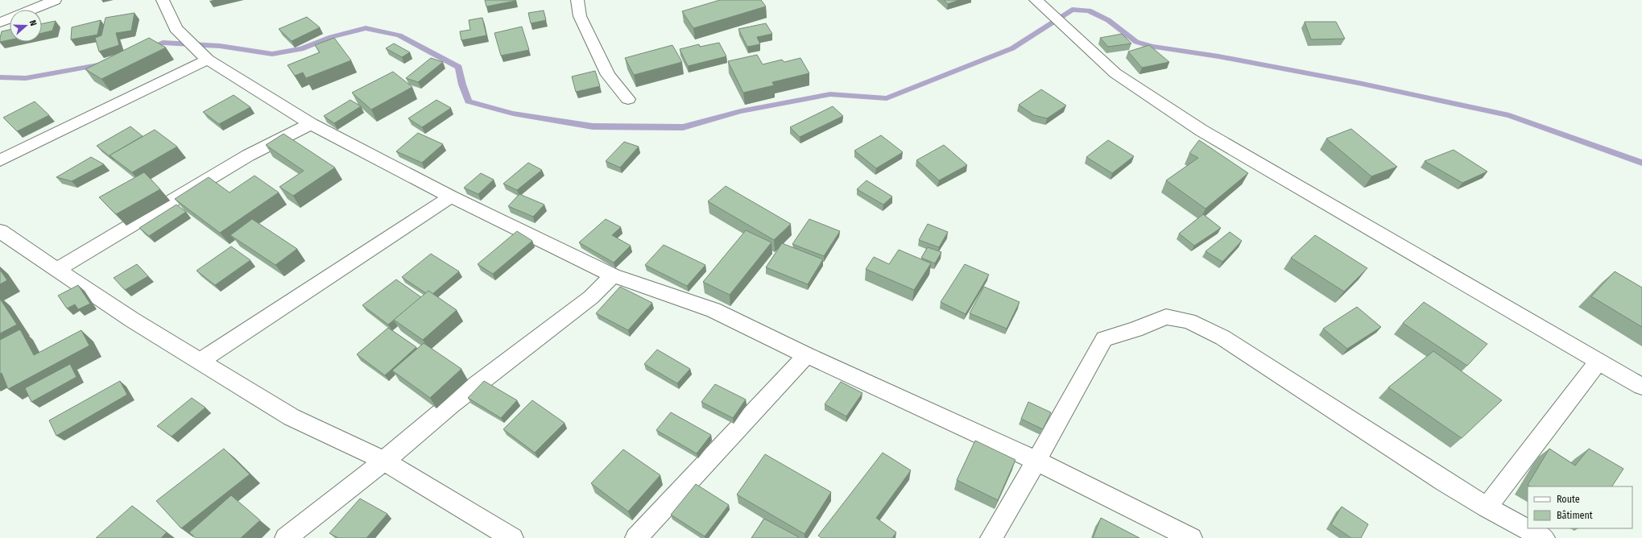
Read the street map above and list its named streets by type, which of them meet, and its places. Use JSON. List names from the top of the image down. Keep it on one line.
{"legend":["Route","Bâtiment"],"north":"right"}
